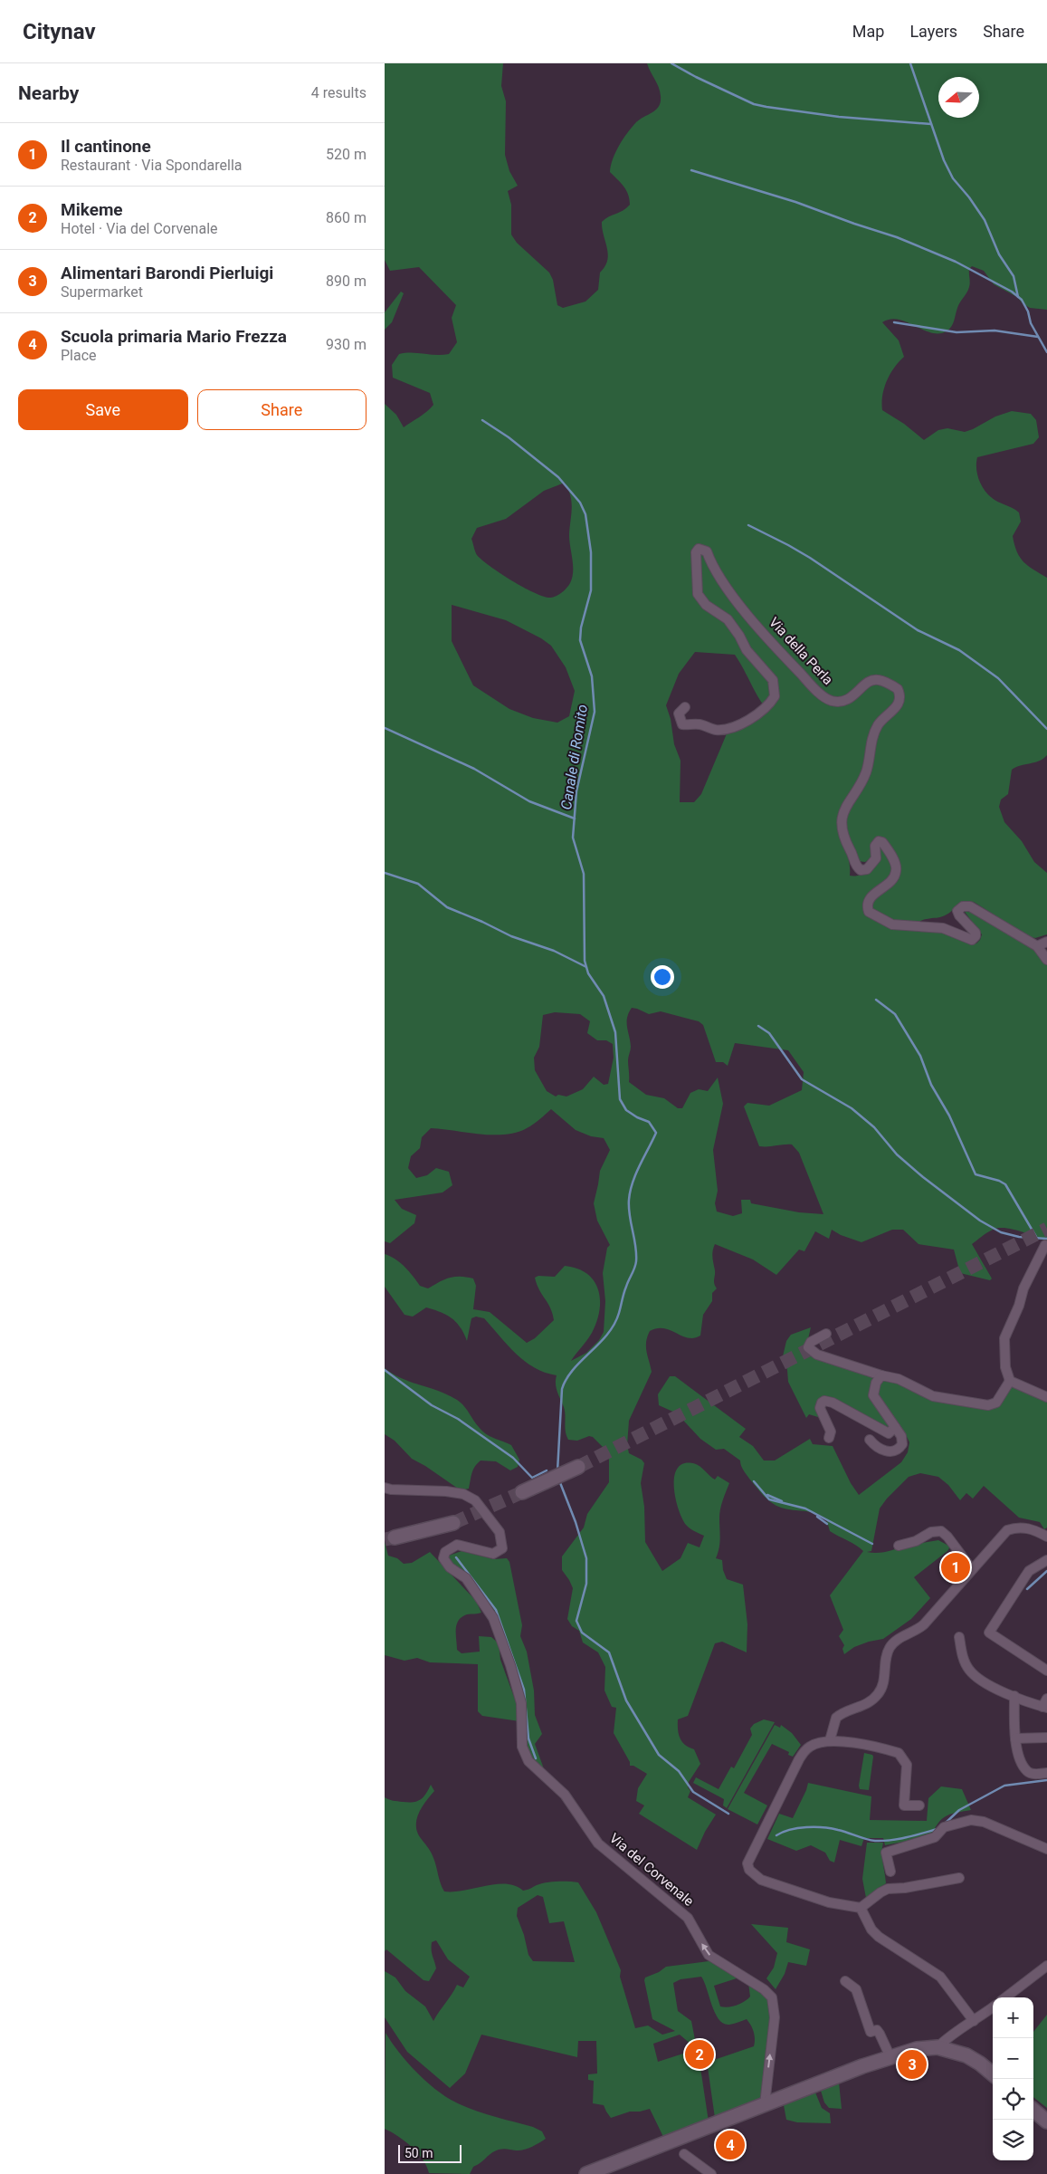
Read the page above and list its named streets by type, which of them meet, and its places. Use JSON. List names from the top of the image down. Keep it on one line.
{"streets":{"street":["Via della Perla","Via del Corvenale"]},"one_way":["Via del Corvenale"],"water":["Canale di Romito"],"scale_bar":"50 m","north":"left","page":{"header":"Citynav","nav":["Map","Layers","Share"],"heading":["Nearby","4 results"],"list":[{"mark":"1","name":"Il cantinone","note":"Restaurant · Via Spondarella","value":"520 m"},{"mark":"2","name":"Mikeme","note":"Hotel · Via del Corvenale","value":"860 m"},{"mark":"3","name":"Alimentari Barondi Pierluigi","note":"Supermarket","value":"890 m"},{"mark":"4","name":"Scuola primaria Mario Frezza","note":"Place","value":"930 m"}],"buttons":["Save","Share"],"pins":["1","2","3","4"],"map_buttons":["+","−"],"scale":"50 m"}}
